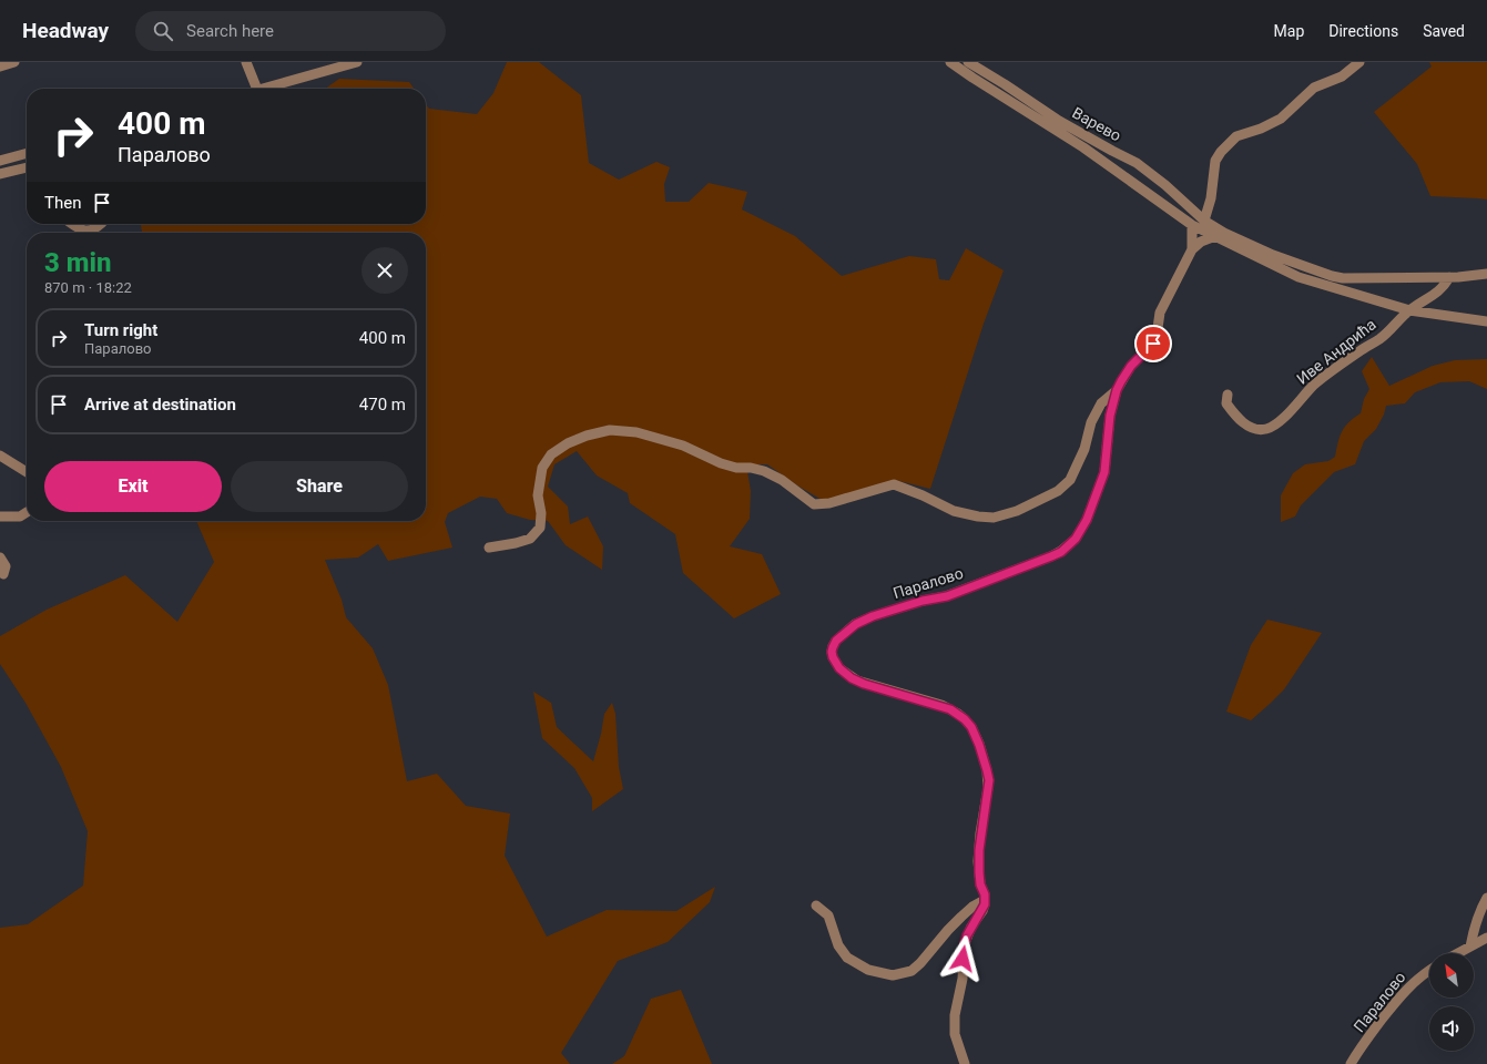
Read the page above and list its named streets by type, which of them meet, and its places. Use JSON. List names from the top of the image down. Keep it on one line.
{"streets":{"street":["Варево","Иве Андрића","Паралово"]},"north":"top left","page":{"header":"Headway","search":"Search here","nav":["Map","Directions","Saved"],"turn":["400 m","Паралово"],"then":"Then","heading":["3 min","870 m · 18:22"],"list":[{"name":"Turn right","note":"Паралово","value":"400 m"},{"name":"Arrive at destination","value":"470 m"}],"buttons":["Exit","Share"]}}
